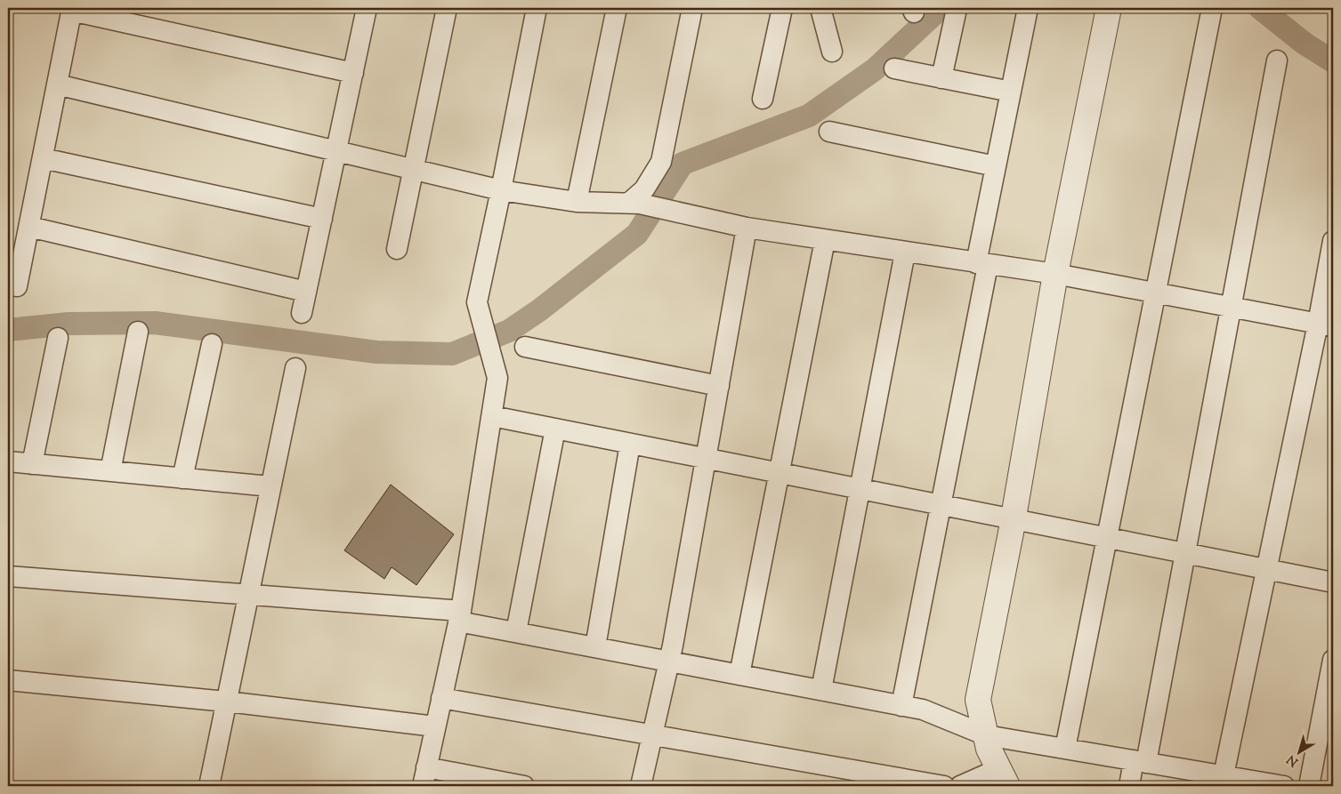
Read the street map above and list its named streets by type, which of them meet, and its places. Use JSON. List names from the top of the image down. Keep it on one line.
{"north":"bottom left"}
